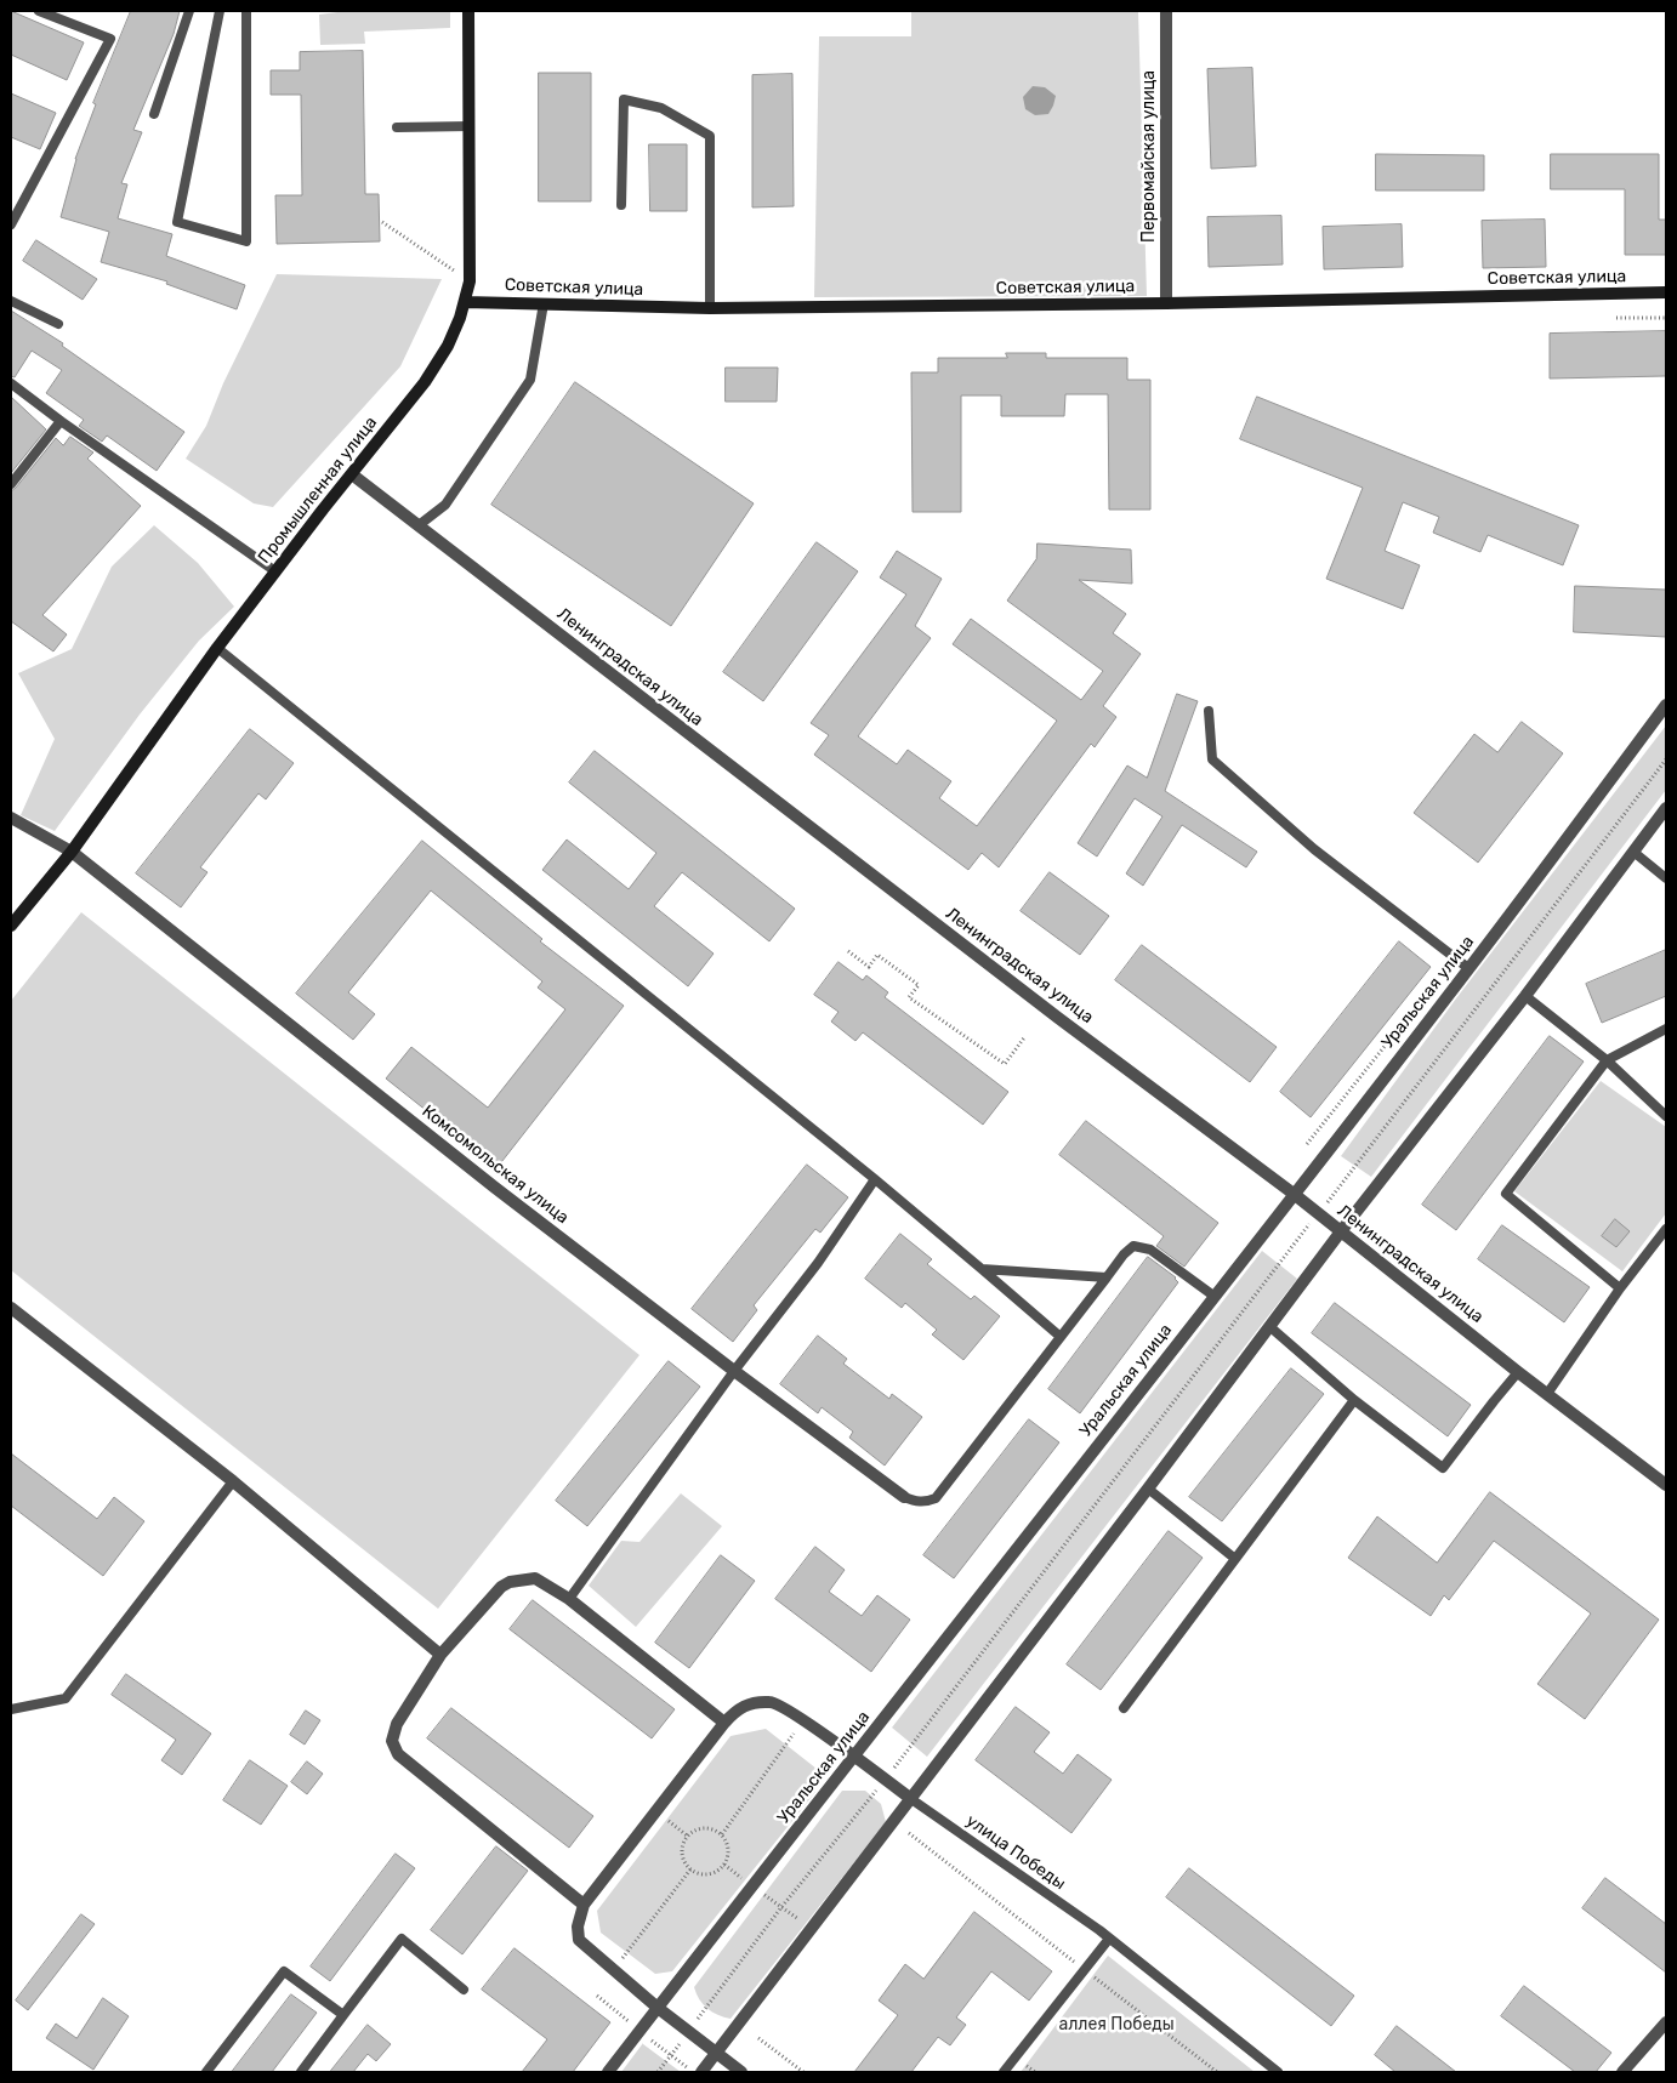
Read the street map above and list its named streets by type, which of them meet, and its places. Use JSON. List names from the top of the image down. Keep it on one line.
{"streets":{"street":["Первомайская улица","Советская улица","Промышленная улица","Ленинградская улица","Уральская улица","Комсомольская улица","улица Победы"]},"crossings":[["Первомайская улица","Советская улица"],["Советская улица","Промышленная улица"],["Промышленная улица","Ленинградская улица"],["Промышленная улица","Комсомольская улица"],["Ленинградская улица","Уральская улица"],["Уральская улица","улица Победы"]],"parks":["аллея Победы"]}
